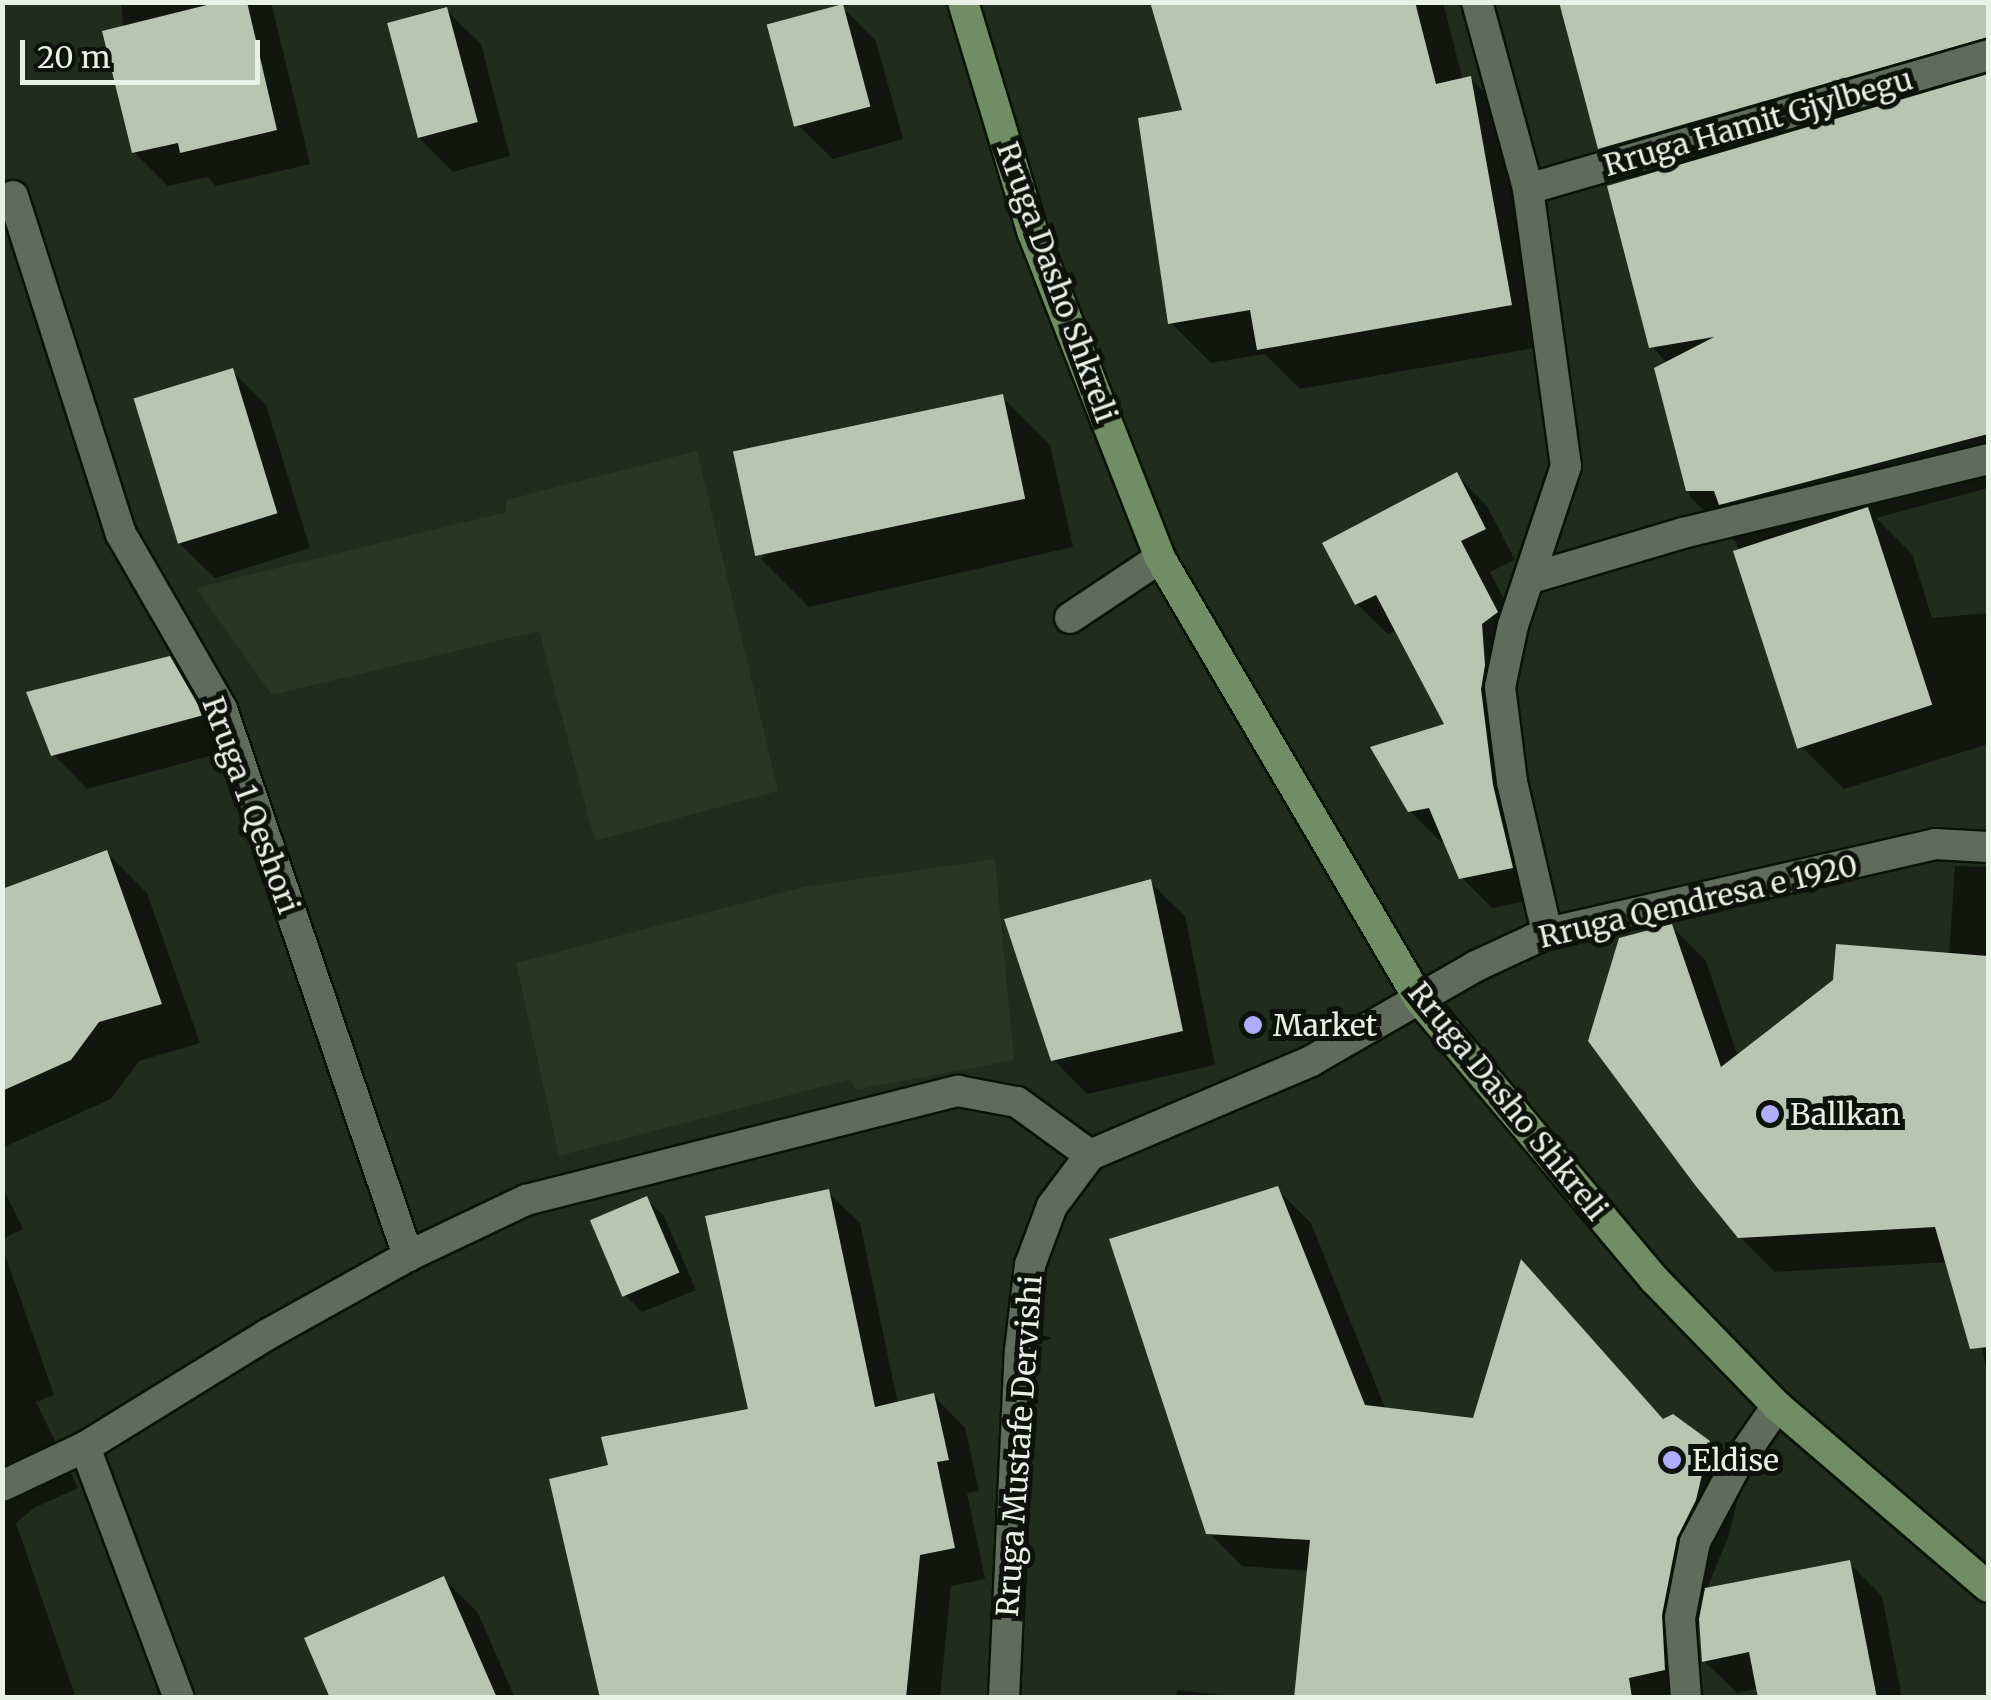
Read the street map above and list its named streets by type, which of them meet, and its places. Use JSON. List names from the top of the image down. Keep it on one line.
{"streets":{"main road":["Rruga Dasho Shkreli"],"street":["Rruga Hamit Gjylbegu","Rruga 1 Qeshori","Rruga Qendresa e 1920","Rruga Mustafe Dervishi"]},"crossings":[["Rruga Dasho Shkreli","Rruga Qendresa e 1920"],["Rruga Dasho Shkreli","Rruga Mustafe Dervishi"],["Rruga Qendresa e 1920","Rruga Mustafe Dervishi"]],"places":["Market","Ballkan","Eldise"],"scale_bar":"20 m"}
